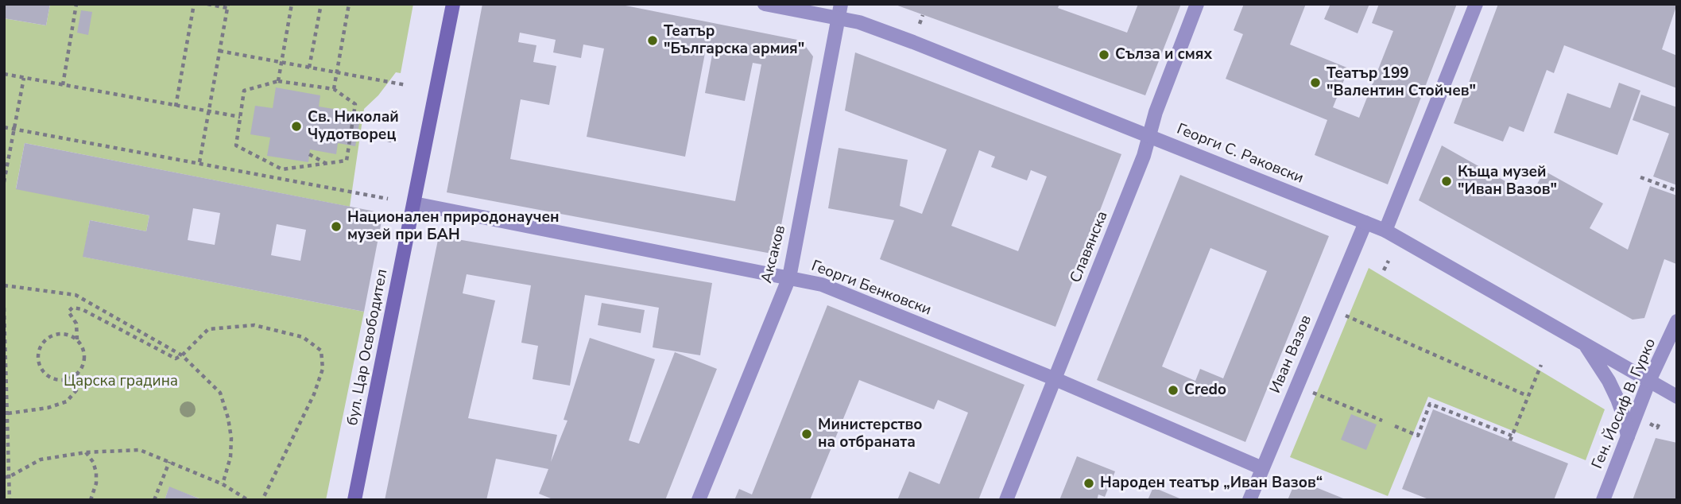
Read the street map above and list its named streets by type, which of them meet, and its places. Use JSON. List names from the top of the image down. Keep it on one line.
{"streets":{"main road":["бул. Цар Освободител"],"street":["Георги С. Раковски","Славянска","Аксаков","Георги Бенковски","Иван Вазов","Ген. Йосиф В. Гурко"]},"crossings":[["Георги С. Раковски","Славянска"],["Георги С. Раковски","Аксаков"],["Георги С. Раковски","Иван Вазов"],["Георги С. Раковски","Ген. Йосиф В. Гурко"],["Славянска","Георги Бенковски"],["Аксаков","Георги Бенковски"],["Георги Бенковски","бул. Цар Освободител"],["Георги Бенковски","Иван Вазов"]],"parks":["Царска градина"],"places":["Театър \"Българска армия\"","Сълза и смях","Театър 199 \"Валентин Стойчев\"","Св. Николай Чудотворец","Къща музей \"Иван Вазов\"","Национален природонаучен музей при БАН","Credo","Министерство на отбраната","Народен театър „Иван Вазов“"]}
